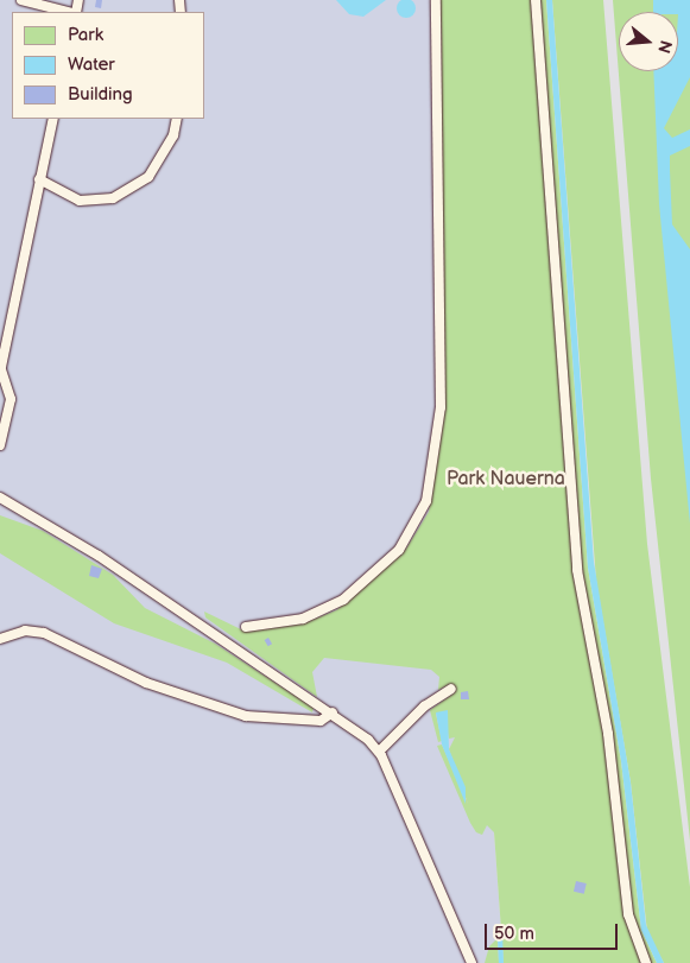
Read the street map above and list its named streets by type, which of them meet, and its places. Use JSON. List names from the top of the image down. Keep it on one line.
{"parks":["Park Nauerna"],"legend":["Park","Water","Building"],"scale_bar":"50 m","north":"right"}
